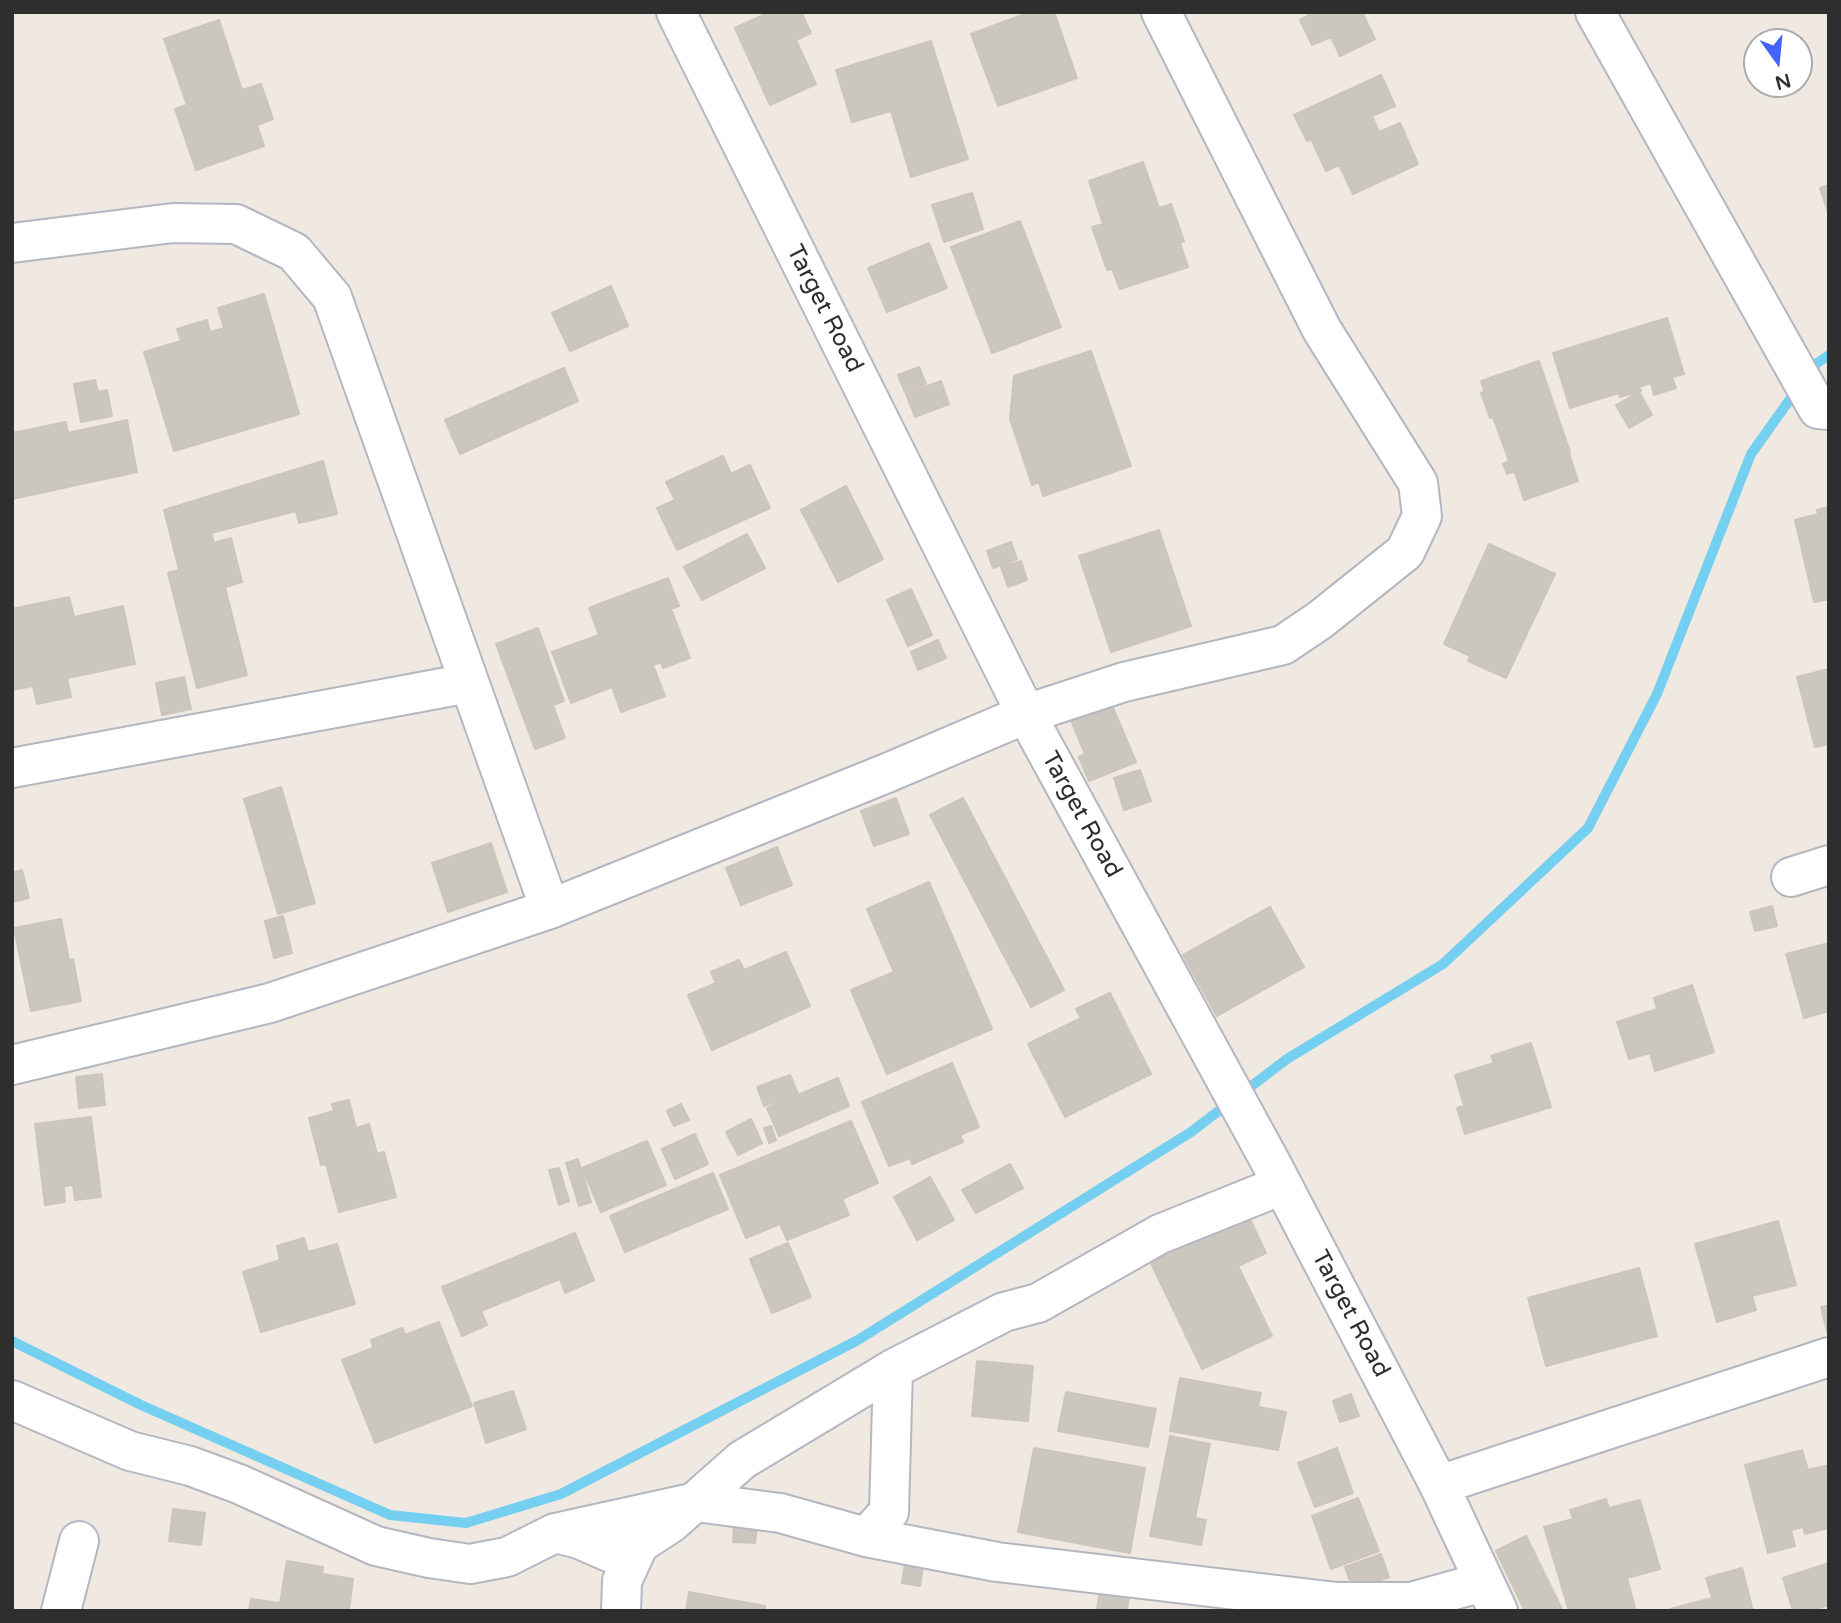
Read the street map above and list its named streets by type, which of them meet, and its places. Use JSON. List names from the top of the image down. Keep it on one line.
{"streets":{"street":["Target Road"]},"north":"bottom"}
